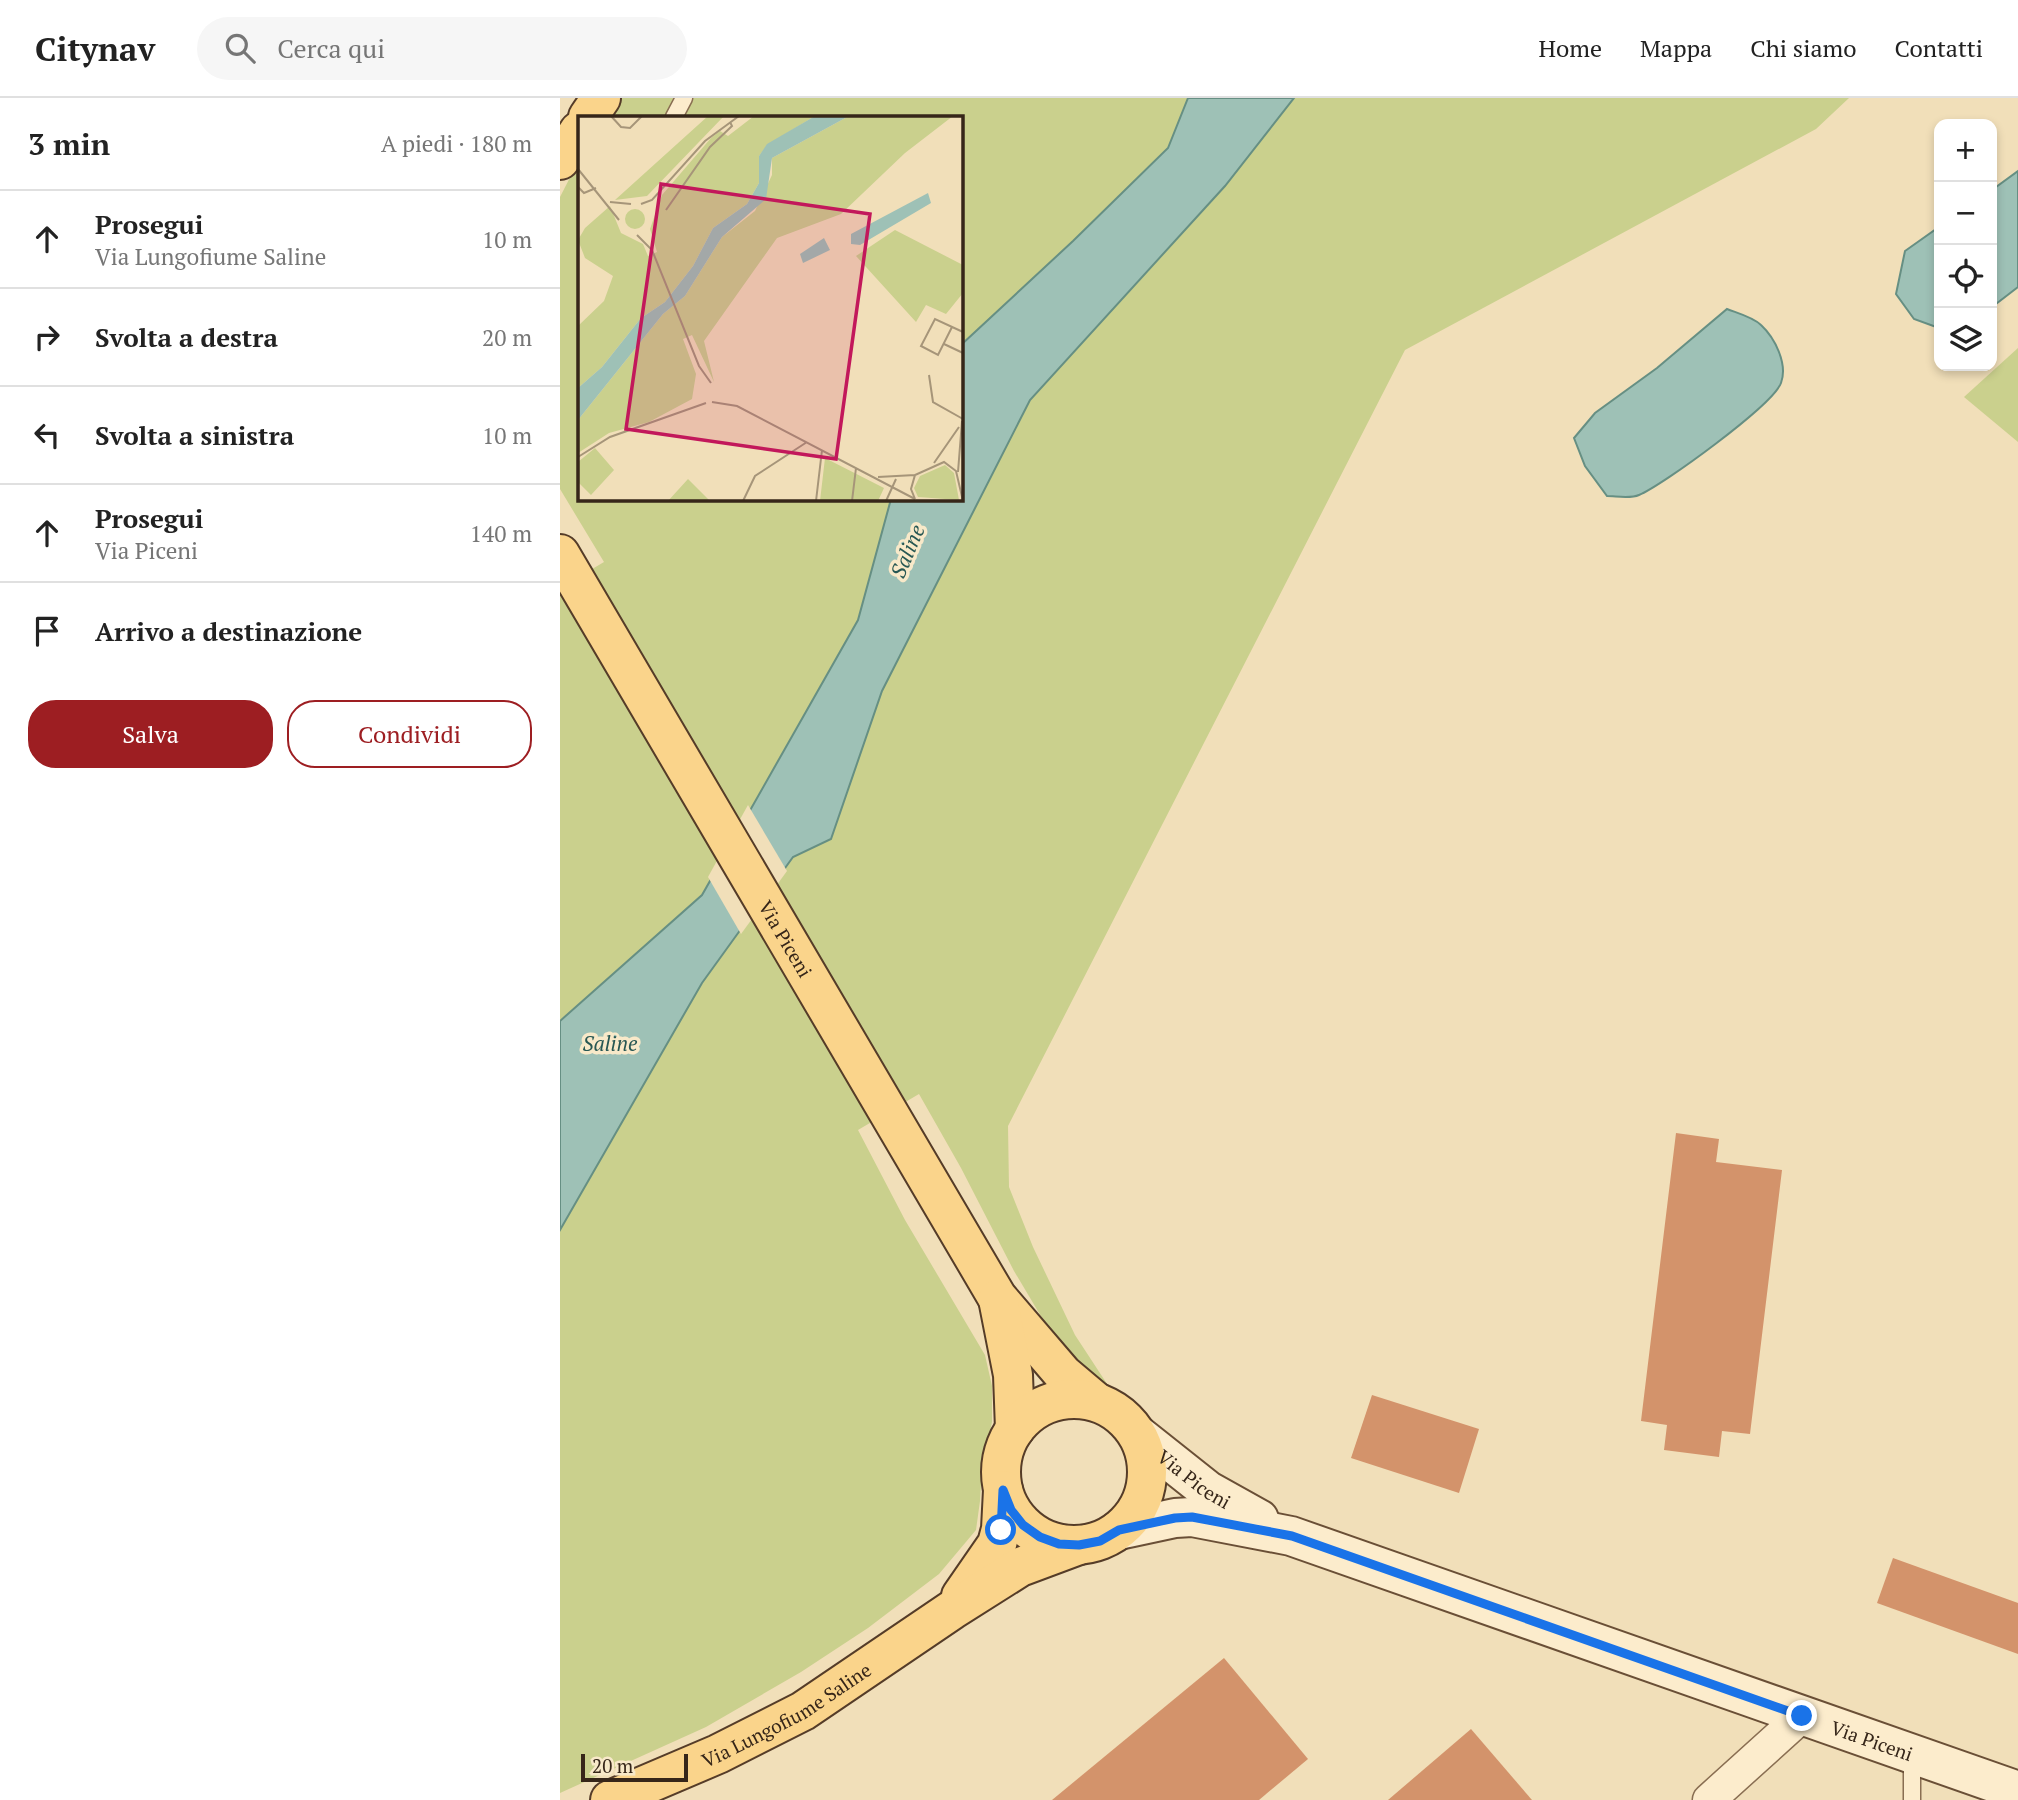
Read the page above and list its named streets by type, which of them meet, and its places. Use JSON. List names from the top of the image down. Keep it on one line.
{"streets":{"main road":["Via Piceni","Via Lungofiume Saline"]},"crossings":[["Via Piceni","Via Lungofiume Saline"]],"water":["Saline"],"scale_bar":"20 m","page":{"header":"Citynav","search":"Cerca qui","nav":["Home","Mappa","Chi siamo","Contatti"],"heading":["3 min","A piedi · 180 m"],"map_buttons":["+","−"],"list":[["Prosegui","Via Lungofiume Saline","10 m"],["Svolta a destra","20 m"],["Svolta a sinistra","10 m"],["Prosegui","Via Piceni","140 m"],"Arrivo a destinazione"],"buttons":["Salva","Condividi"],"scale":"20 m"}}
